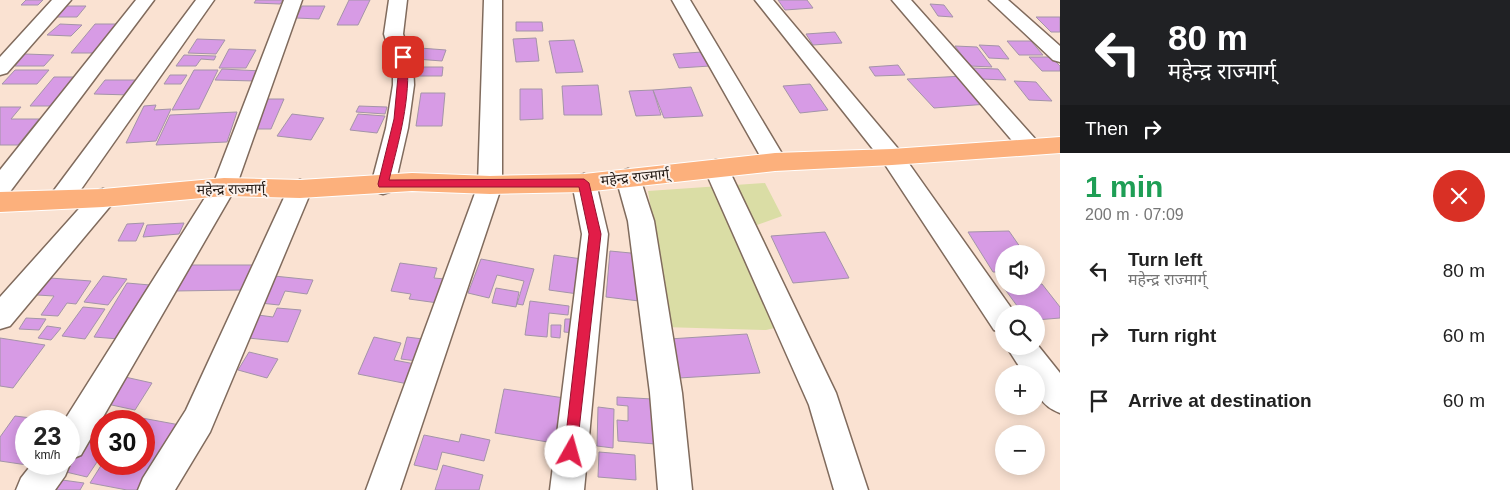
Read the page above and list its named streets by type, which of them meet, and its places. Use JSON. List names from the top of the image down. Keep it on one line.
{"streets":{"highway":["महेन्द्र राज्मार्ग्"]},"page":{"turn":["80 m","महेन्द्र राज्मार्ग्"],"then":"Then","heading":["1 min","200 m · 07:09"],"list":[{"name":"Turn left","note":"महेन्द्र राज्मार्ग्","value":"80 m"},{"name":"Turn right","value":"60 m"},{"name":"Arrive at destination","value":"60 m"}],"map_buttons":["+","−"],"speed":"23 km/h","limit":"30"}}
